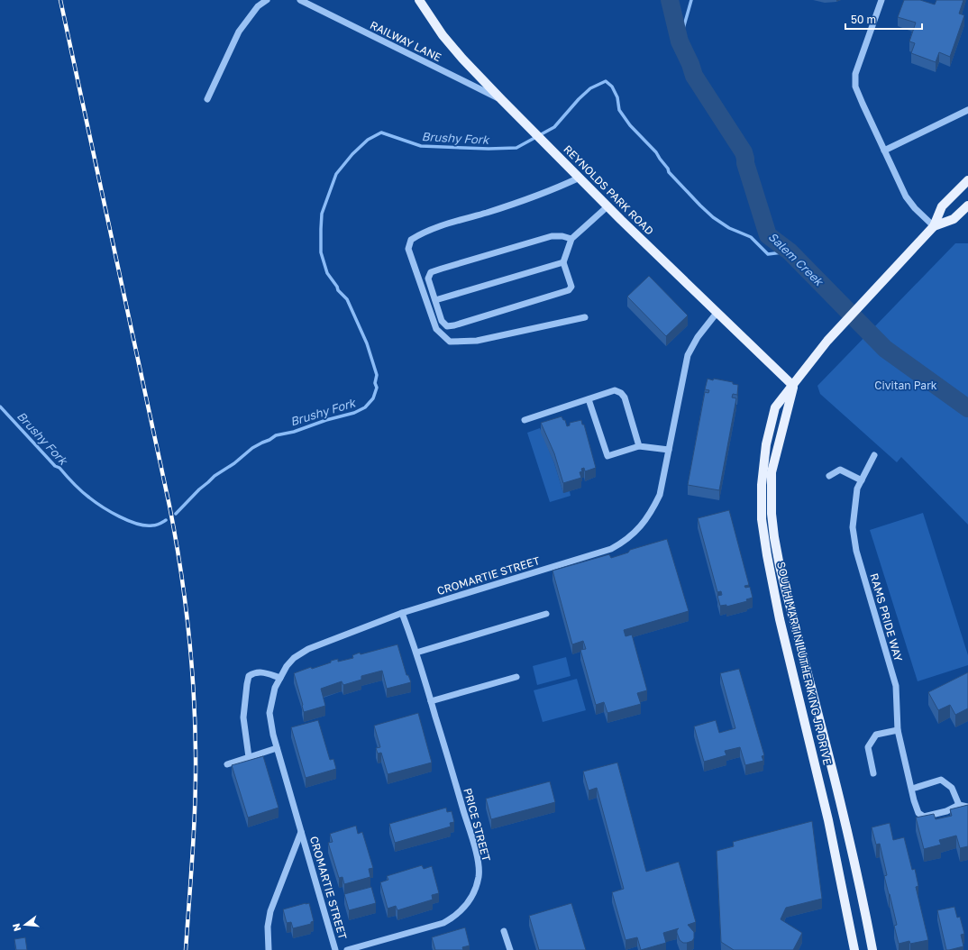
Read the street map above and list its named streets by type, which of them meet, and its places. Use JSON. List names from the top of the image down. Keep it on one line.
{"streets":{"main road":["REYNOLDS PARK ROAD","SOUTH MARTIN LUTHER KING JR DRIVE"],"street":["RAILWAY LANE","CROMARTIE STREET","RAMS PRIDE WAY","PRICE STREET"]},"crossings":[["RAILWAY LANE","REYNOLDS PARK ROAD"],["REYNOLDS PARK ROAD","CROMARTIE STREET"],["REYNOLDS PARK ROAD","SOUTH MARTIN LUTHER KING JR DRIVE"],["CROMARTIE STREET","PRICE STREET"]],"water":["Brushy Fork","Salem Creek"],"parks":["Civitan Park"],"scale_bar":"50 m","north":"left"}
